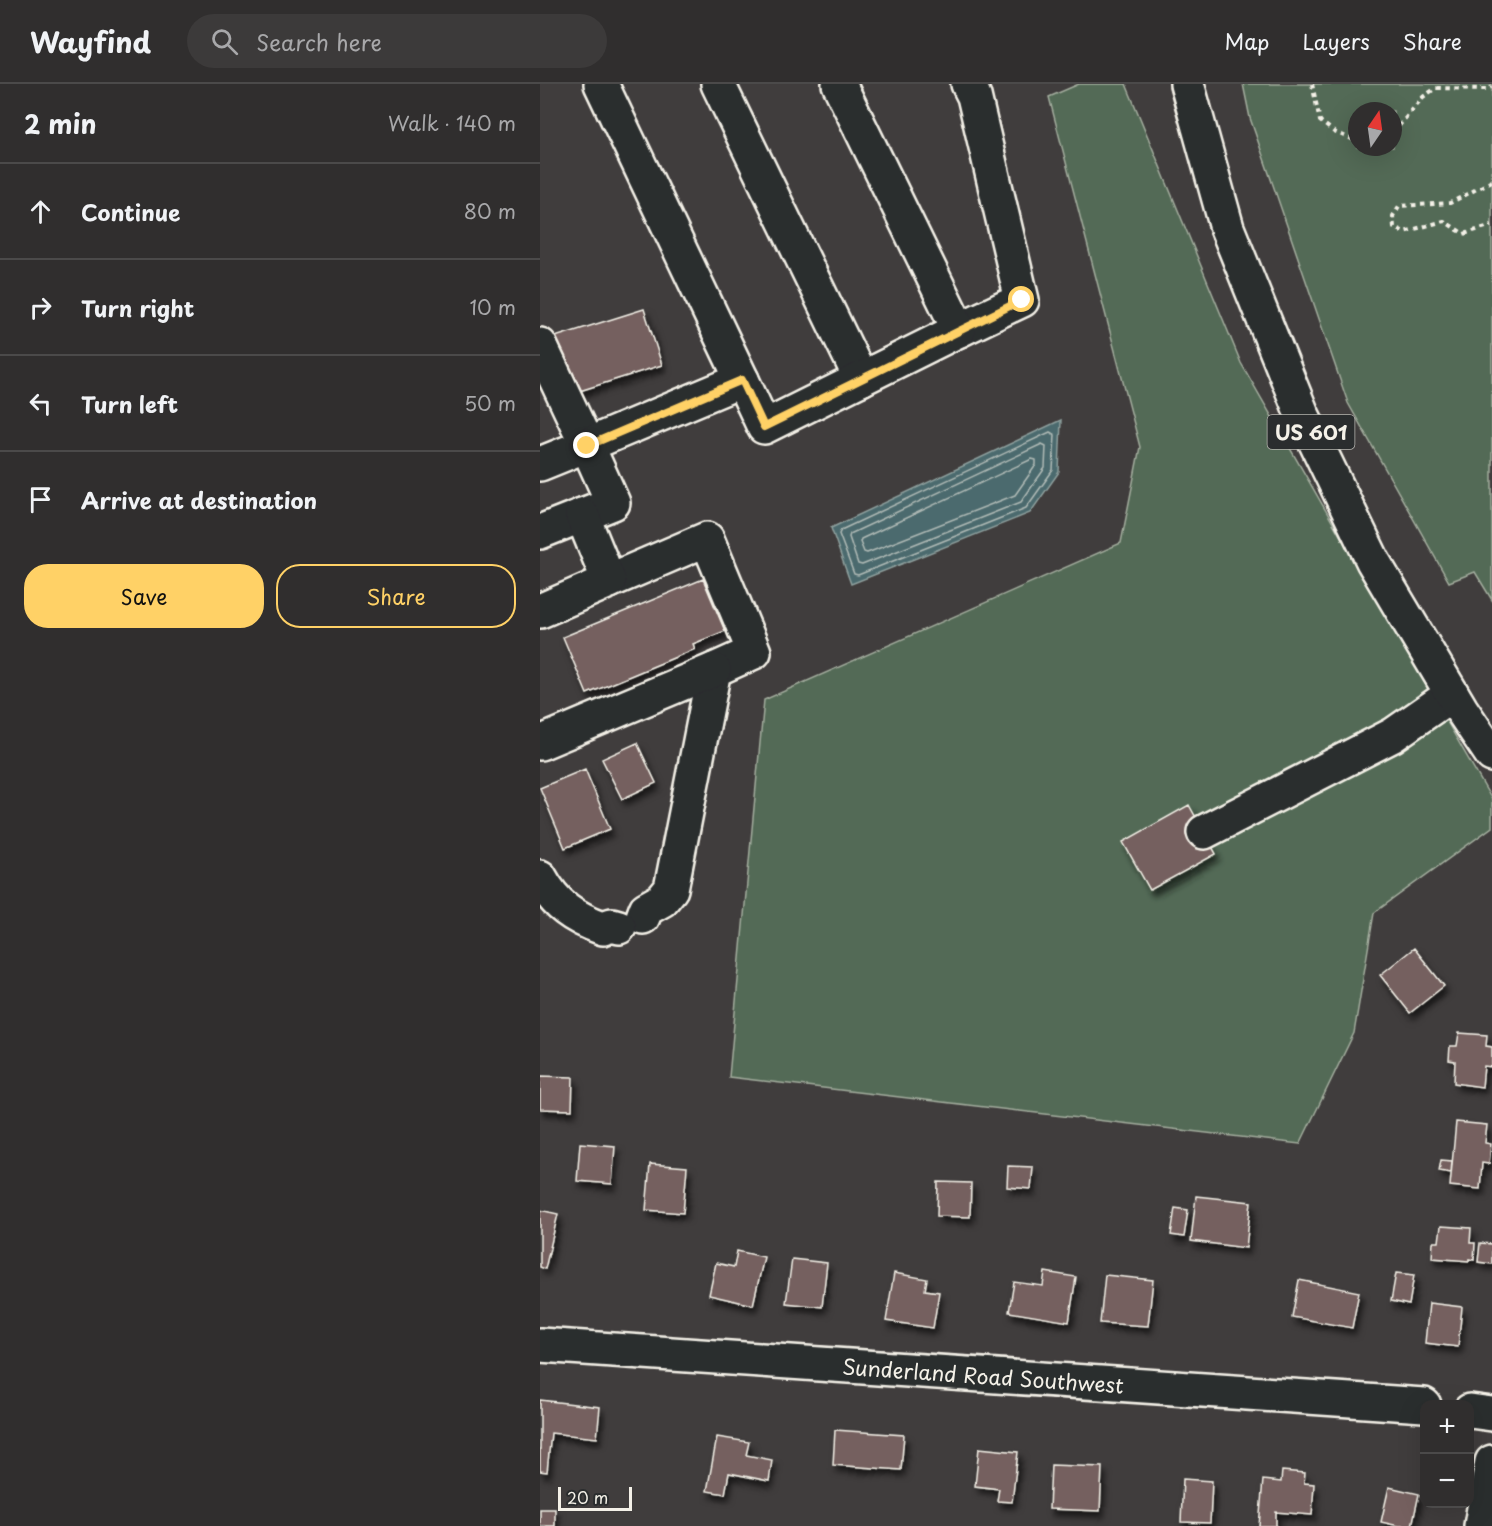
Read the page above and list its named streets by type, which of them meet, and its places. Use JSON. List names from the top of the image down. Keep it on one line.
{"streets":{"main road":["US 601","Sunderland Road Southwest"]},"scale_bar":"20 m","north":"top","page":{"header":"Wayfind","search":"Search here","nav":["Map","Layers","Share"],"heading":["2 min","Walk · 140 m"],"list":[["Continue","80 m"],["Turn right","10 m"],["Turn left","50 m"],"Arrive at destination"],"buttons":["Save","Share"],"map_buttons":["+","−"],"scale":"20 m"}}
